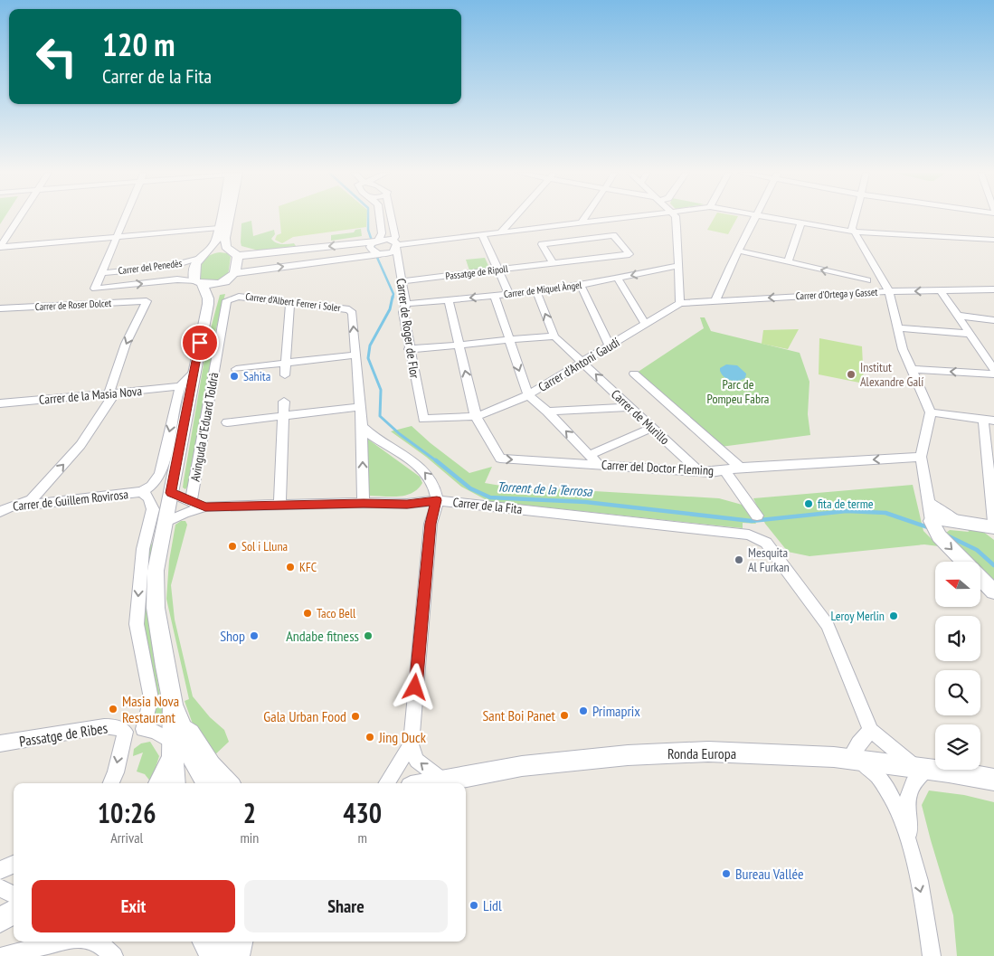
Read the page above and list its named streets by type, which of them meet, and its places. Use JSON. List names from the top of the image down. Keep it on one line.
{"streets":{"street":["Carrer del Penedès","Passatge de Ripoll","Carrer de Miquel Àngel","Carrer d'Ortega y Gasset","Carrer d'Albert Ferrer i Soler","Carrer de Roser Dolcet","Carrer de Roger de Flor","Carrer d'Antoni Gaudí","Carrer de la Masia Nova","Carrer de Murillo","Avinguda d'Eduard Toldrà","Carrer del Doctor Fleming","Carrer de Guillem Rovirosa","Carrer de la Fita","Passatge de Ribes","Ronda Europa"]},"crossings":[["Passatge de Ripoll","Carrer de Roger de Flor"],["Carrer de Miquel Àngel","Carrer de Roger de Flor"],["Carrer d'Ortega y Gasset","Carrer d'Antoni Gaudí"],["Carrer d'Albert Ferrer i Soler","Avinguda d'Eduard Toldrà"],["Carrer d'Albert Ferrer i Soler","Carrer de la Fita"],["Carrer de Roser Dolcet","Carrer de la Masia Nova"],["Carrer de Roger de Flor","Carrer d'Antoni Gaudí"],["Carrer d'Antoni Gaudí","Carrer de Murillo"],["Carrer d'Antoni Gaudí","Carrer del Doctor Fleming"],["Carrer de la Masia Nova","Avinguda d'Eduard Toldrà"],["Carrer de Murillo","Carrer del Doctor Fleming"],["Avinguda d'Eduard Toldrà","Carrer de Guillem Rovirosa"],["Avinguda d'Eduard Toldrà","Carrer de la Fita"]],"water":["Torrent de la Terrosa"],"parks":["Parc de Pompeu Fabra"],"places":["Institut Alexandre Galí","Sahita","fita de terme","Sol i Lluna","Mesquita Al Furkan","KFC","Taco Bell","Leroy Merlin","Shop","Andabe fitness","Masia Nova Restaurant","Primaprix","Sant Boi Panet","Gala Urban Food","Jing Duck","Bureau Vallée","Lidl"],"north":"left","page":{"turn":["120 m","Carrer de la Fita"],"eta":["10:26","Arrival","2","min","430","m"],"buttons":["Exit","Share"]}}
